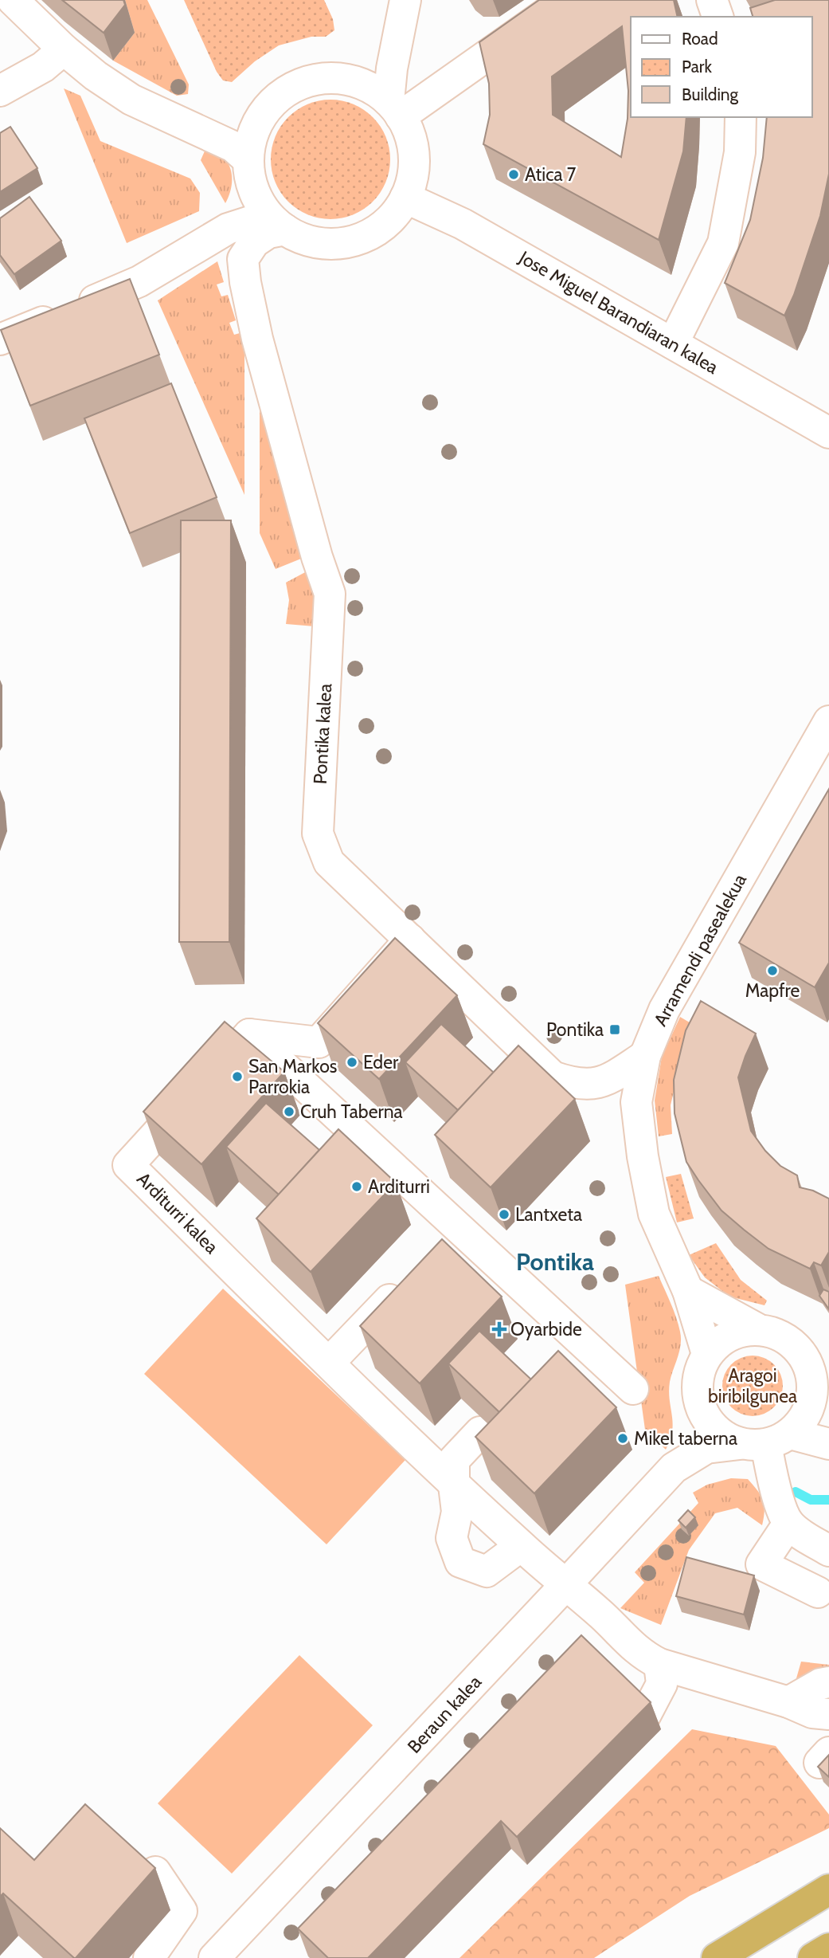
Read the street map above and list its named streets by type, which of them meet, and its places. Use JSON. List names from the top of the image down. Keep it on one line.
{"streets":{"street":["Jose Miguel Barandiaran kalea","Pontika kalea","Arramendi pasealekua","Arditurri kalea","Beraun kalea"]},"crossings":[["Jose Miguel Barandiaran kalea","Pontika kalea"],["Pontika kalea","Arramendi pasealekua"],["Arramendi pasealekua","Beraun kalea"],["Arditurri kalea","Beraun kalea"]],"districts":["Pontika"],"parks":["Aragoi biribilgunea"],"places":{"other":["Atica 7","Mapfre","Eder","San Markos Parrokia","Cruh Taberna","Arditurri","Lantxeta","Mikel taberna"],"transit":["Pontika"],"health":["Oyarbide"]},"legend":["Road","Park","Building"]}
